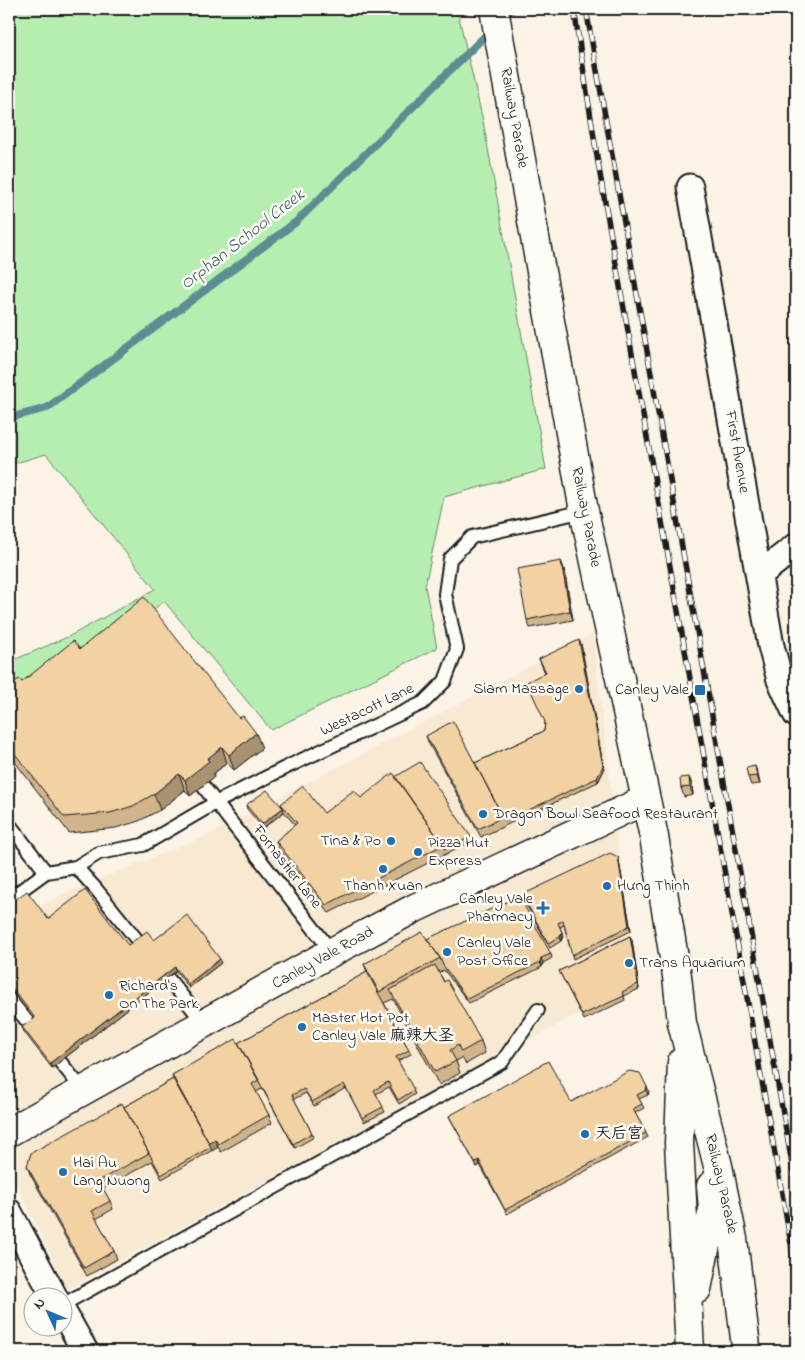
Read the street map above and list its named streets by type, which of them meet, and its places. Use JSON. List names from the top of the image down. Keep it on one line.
{"streets":{"main road":["Railway Parade","Canley Vale Road"],"street":["First Avenue"],"lane":["Westacott Lane","Fornastier Lane"]},"crossings":[["Railway Parade","Westacott Lane"],["Railway Parade","Canley Vale Road"],["Westacott Lane","Fornastier Lane"],["Fornastier Lane","Canley Vale Road"]],"water":["Orphan School Creek"],"places":{"other":["Siam Massage","Dragon Bowl Seafood Restaurant","Tina & Po","Pizza Hut Express","Thanh Xuan","Hưng Thịnh","Canley Vale Post Office","Trans Aquarium","Richard's On The Park","Master Hot Pot Canley Vale 麻辣大圣","天后宫","Hai Au Lang Nuong"],"transit":["Canley Vale"],"health":["Canley Vale Pharmacy"]},"north":"top left"}
